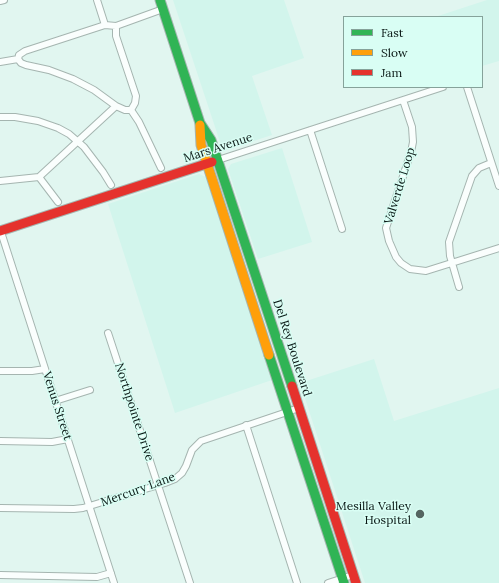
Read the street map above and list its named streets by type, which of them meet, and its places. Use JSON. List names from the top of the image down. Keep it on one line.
{"streets":{"main road":["Mars Avenue","Del Rey Boulevard"],"street":["Valverde Loop","Venus Street","Northpointe Drive","Mercury Lane"]},"crossings":[["Mars Avenue","Valverde Loop"],["Mars Avenue","Del Rey Boulevard"],["Mars Avenue","Venus Street"],["Del Rey Boulevard","Mercury Lane"],["Venus Street","Mercury Lane"],["Northpointe Drive","Mercury Lane"]],"places":["Mesilla Valley Hospital"],"legend":["Fast","Slow","Jam"]}
